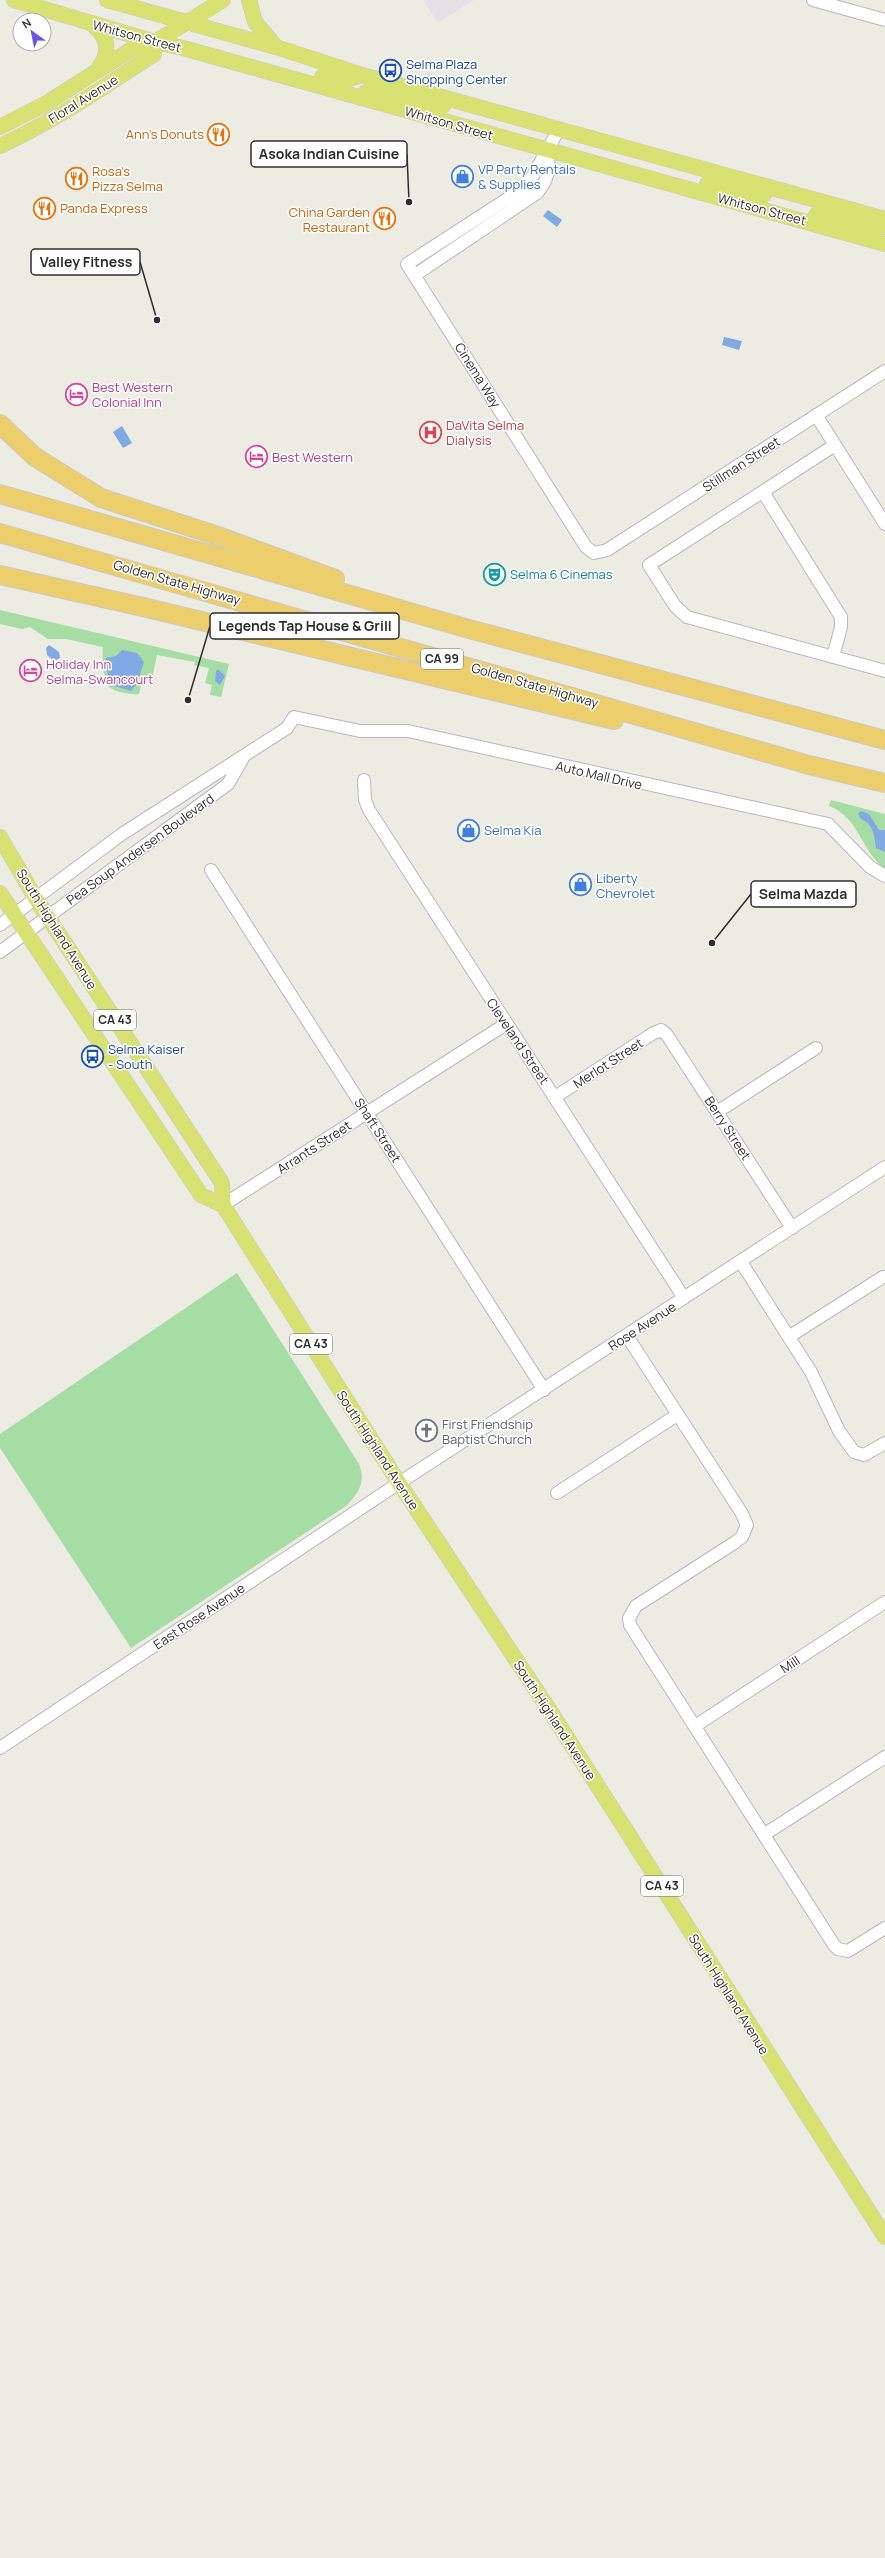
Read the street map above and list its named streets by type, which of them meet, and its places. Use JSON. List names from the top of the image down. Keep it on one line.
{"streets":{"highway":["Golden State Highway","CA 99"],"main road":["Whitson Street","Floral Avenue","South Highland Avenue","CA 43"],"street":["Cinema Way","Stillman Street","Auto Mall Drive","Pea Soup Andersen Boulevard","Cleveland Street","Merlot Street","Berry Street","Shaft Street","Arrants Street","Rose Avenue","East Rose Avenue","Mill"]},"crossings":[["Whitson Street","Floral Avenue"],["Whitson Street","Cinema Way"],["Cinema Way","Stillman Street"],["Auto Mall Drive","Pea Soup Andersen Boulevard"],["Pea Soup Andersen Boulevard","South Highland Avenue"],["South Highland Avenue","Arrants Street"],["South Highland Avenue","Rose Avenue"],["South Highland Avenue","East Rose Avenue"],["Cleveland Street","Merlot Street"],["Cleveland Street","Arrants Street"],["Cleveland Street","Rose Avenue"],["Merlot Street","Berry Street"],["Berry Street","Rose Avenue"],["Shaft Street","Arrants Street"],["Shaft Street","Rose Avenue"],["Rose Avenue","East Rose Avenue"]],"places":{"bus stop":["Selma Plaza Shopping Center","Selma Kaiser - South"],"restaurant":["Ann's Donuts","Rosa's Pizza Selma","Panda Express","China Garden Restaurant"],"shop":["VP Party Rentals & Supplies","Selma Kia","Liberty Chevrolet"],"other":["Asoka Indian Cuisine","Valley Fitness","Legends Tap House & Grill","Selma Mazda"],"hotel":["Best Western Colonial Inn","Best Western","Holiday Inn Selma-Swancourt"],"hospital":["DaVita Selma Dialysis"],"theatre":["Selma 6 Cinemas"],"church":["First Friendship Baptist Church"]},"north":"top left"}
